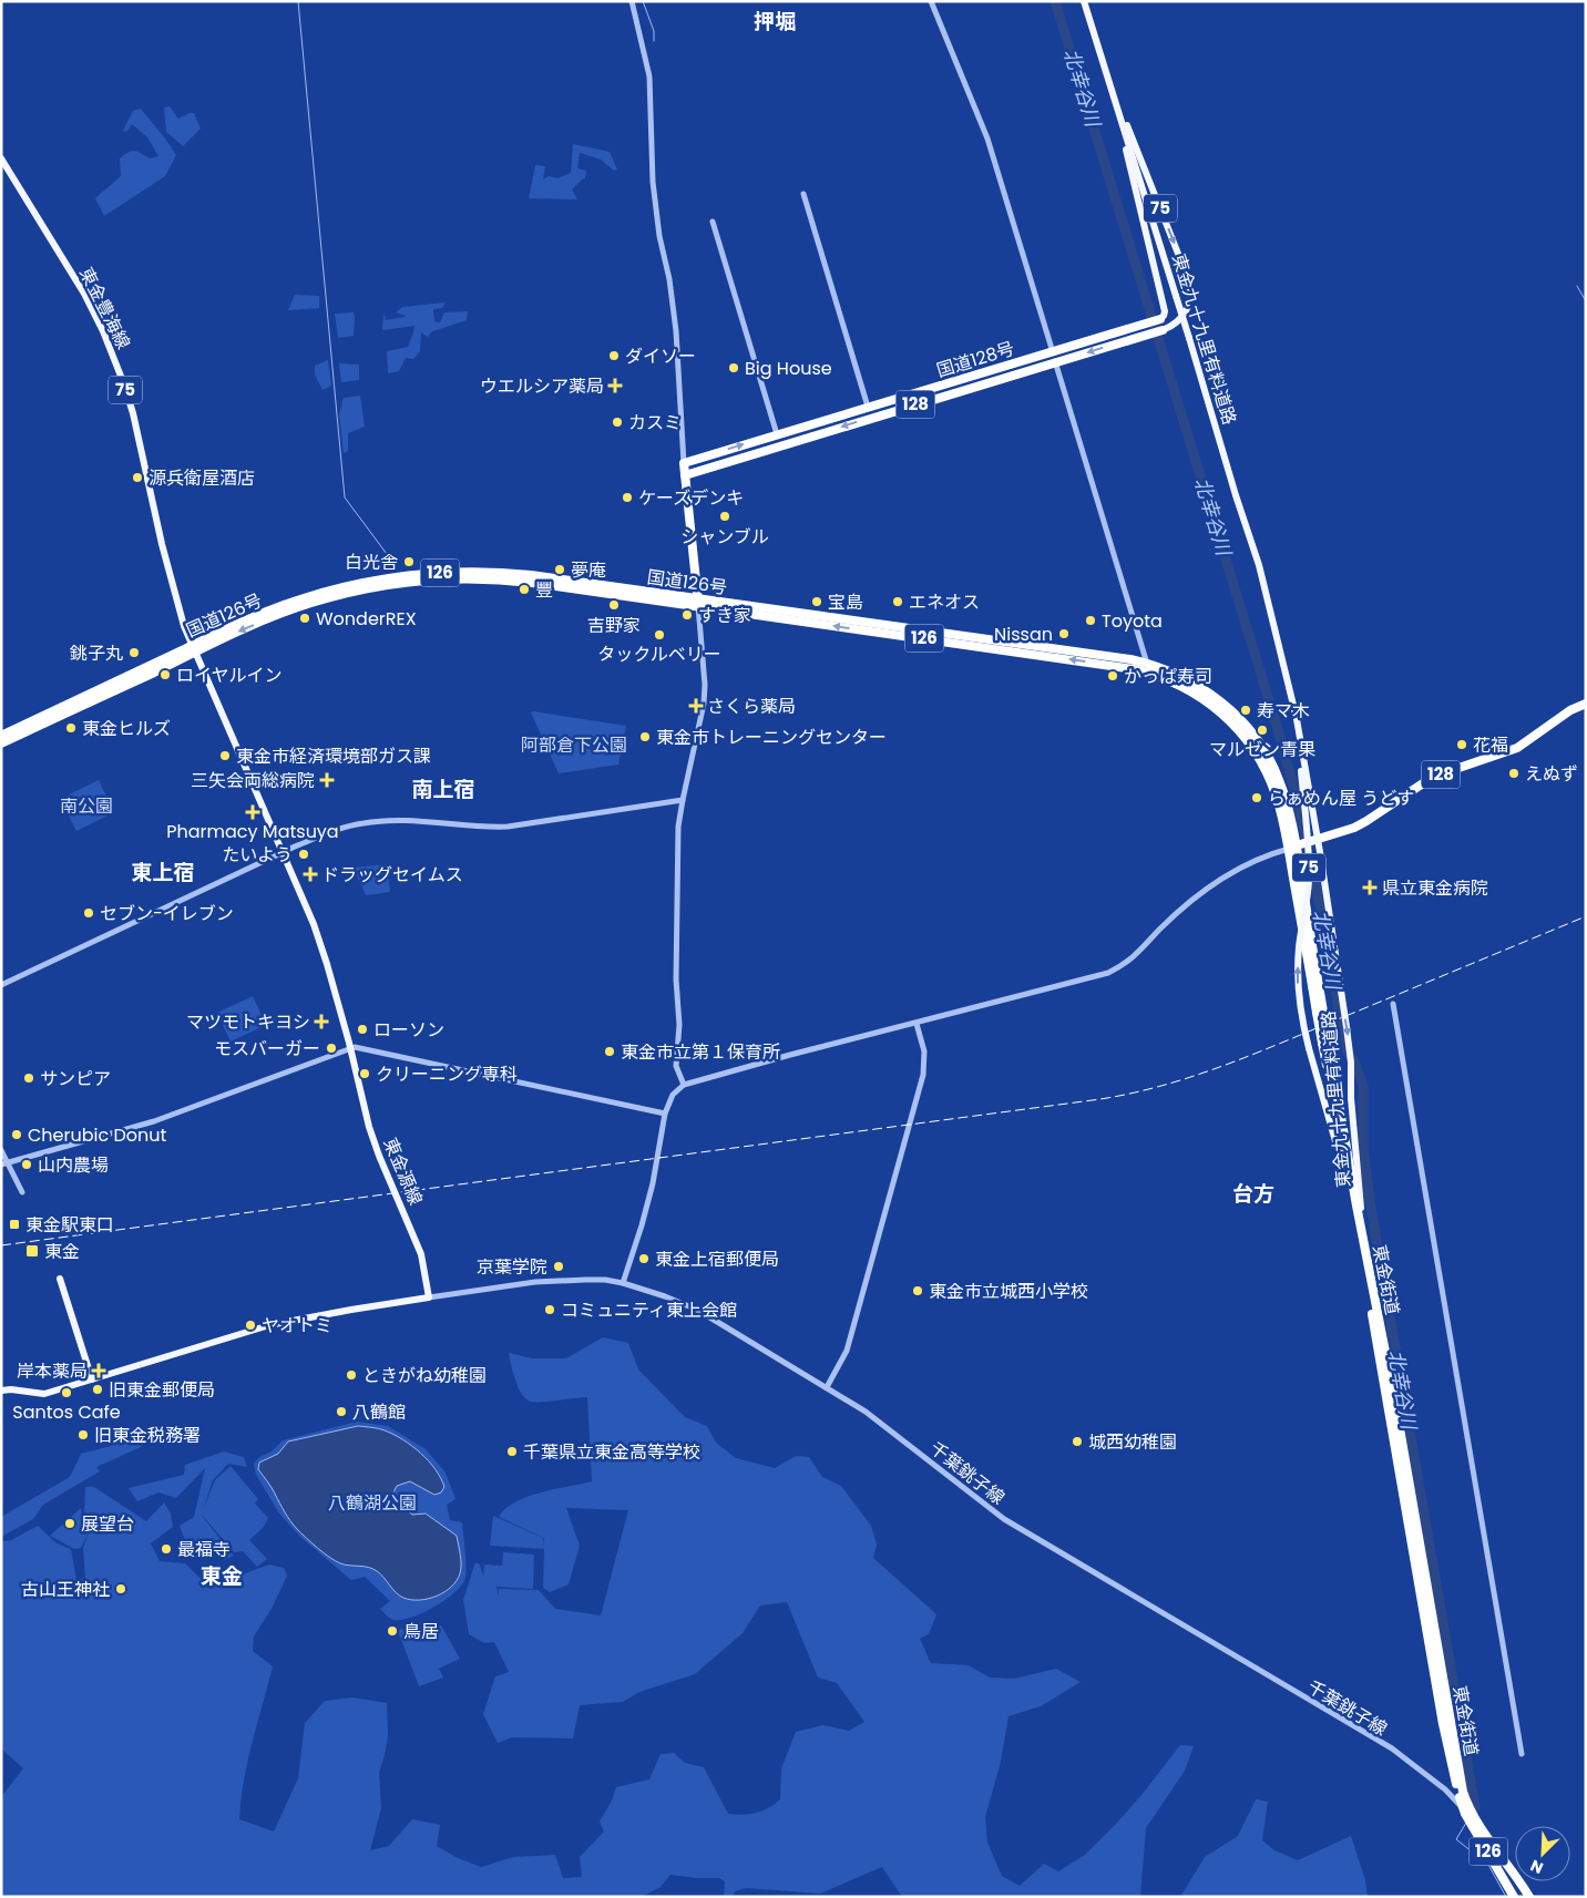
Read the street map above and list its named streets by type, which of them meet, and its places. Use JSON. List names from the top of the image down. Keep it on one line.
{"streets":{"highway":["国道128号","128","126","国道126号","東金街道"],"main road":["75","東金豊海線","東金九十九里有料道路","東金源線"],"street":["千葉銚子線"]},"crossings":[["75","東金九十九里有料道路"],["75","国道128号"],["東金豊海線","国道126号"],["東金豊海線","東金源線"],["東金九十九里有料道路","東金街道"],["128","国道126号"],["128","東金街道"],["国道126号","東金源線"],["国道126号","東金街道"],["東金源線","千葉銚子線"],["東金街道","千葉銚子線"]],"districts":["押堀","南上宿","東上宿","台方","東金"],"water":["北幸谷川"],"parks":["阿部倉下公園","南公園","八鶴湖公園"],"places":{"other":["ダイソー","Big House","カスミ","源兵衛屋酒店","ケーズデンキ","シャンブル","白光舎","夢庵","豐","宝島","エネオス","吉野家","すき家","WonderREX","Toyota","Nissan","タックルベリー","銚子丸","ロイヤルイン","かっぱ寿司","寿マ木","東金ヒルズ","マルゼン青果","東金市トレーニングセンター","花福","東金市経済環境部ガス課","えぬず","らぁめん屋 うどす","たいよう","セブン-イレブン","ローソン","モスバーガー","東金市立第１保育所","クリーニング専科","サンピア","Cherubic Donut","山内農場","東金上宿郵便局","京葉学院","東金市立城西小学校","コミュニティ東上会館","ヤオトミ","ときがね幼稚園","旧東金郵便局","Santos Cafe","八鶴館","旧東金税務署","城西幼稚園","千葉県立東金高等学校","展望台","最福寺","古山王神社","鳥居"],"health":["ウエルシア薬局","さくら薬局","三矢会両総病院","Pharmacy Matsuya","ドラッグセイムス","県立東金病院","マツモトキヨシ","岸本薬局"],"transit":["東金駅東口","東金"]},"north":"bottom left"}
